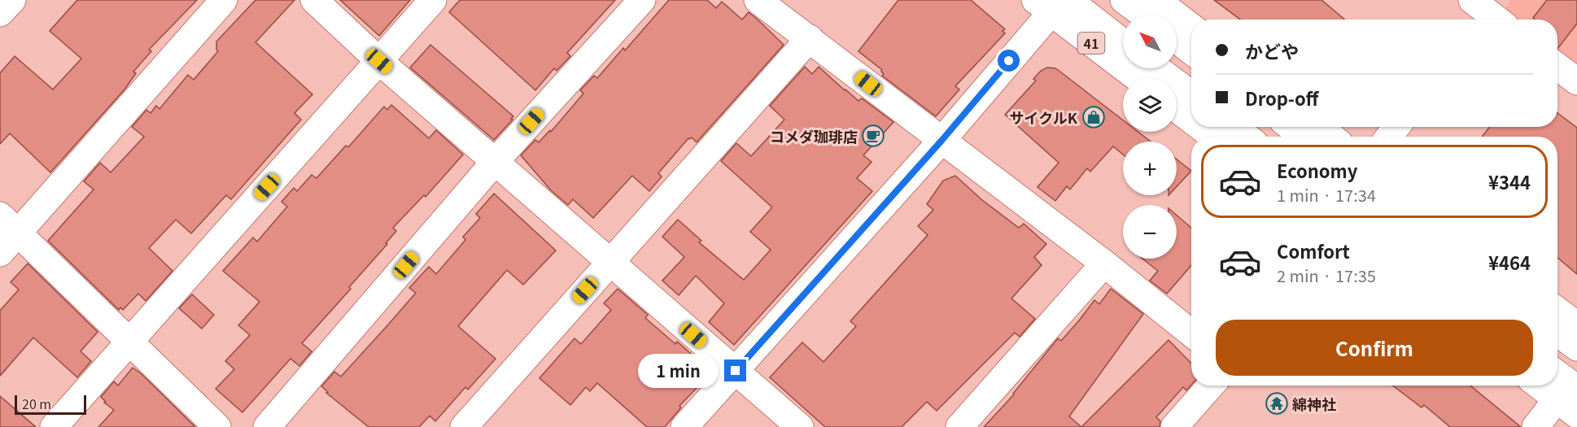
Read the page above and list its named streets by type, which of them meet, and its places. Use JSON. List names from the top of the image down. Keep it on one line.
{"streets":{"main road":["41"]},"places":{"shop":["サイクルK"],"cafe":["コメダ珈琲店"],"temple":["綿神社"]},"scale_bar":"20 m","north":"top left","page":{"map_buttons":["+","−"],"banner":["かどや","Drop-off"],"list":[{"name":"Economy","note":"1 min · 17:34","value":"¥344"},{"name":"Comfort","note":"2 min · 17:35","value":"¥464"}],"buttons":"Confirm","bubble":"1 min","scale":"20 m"}}
